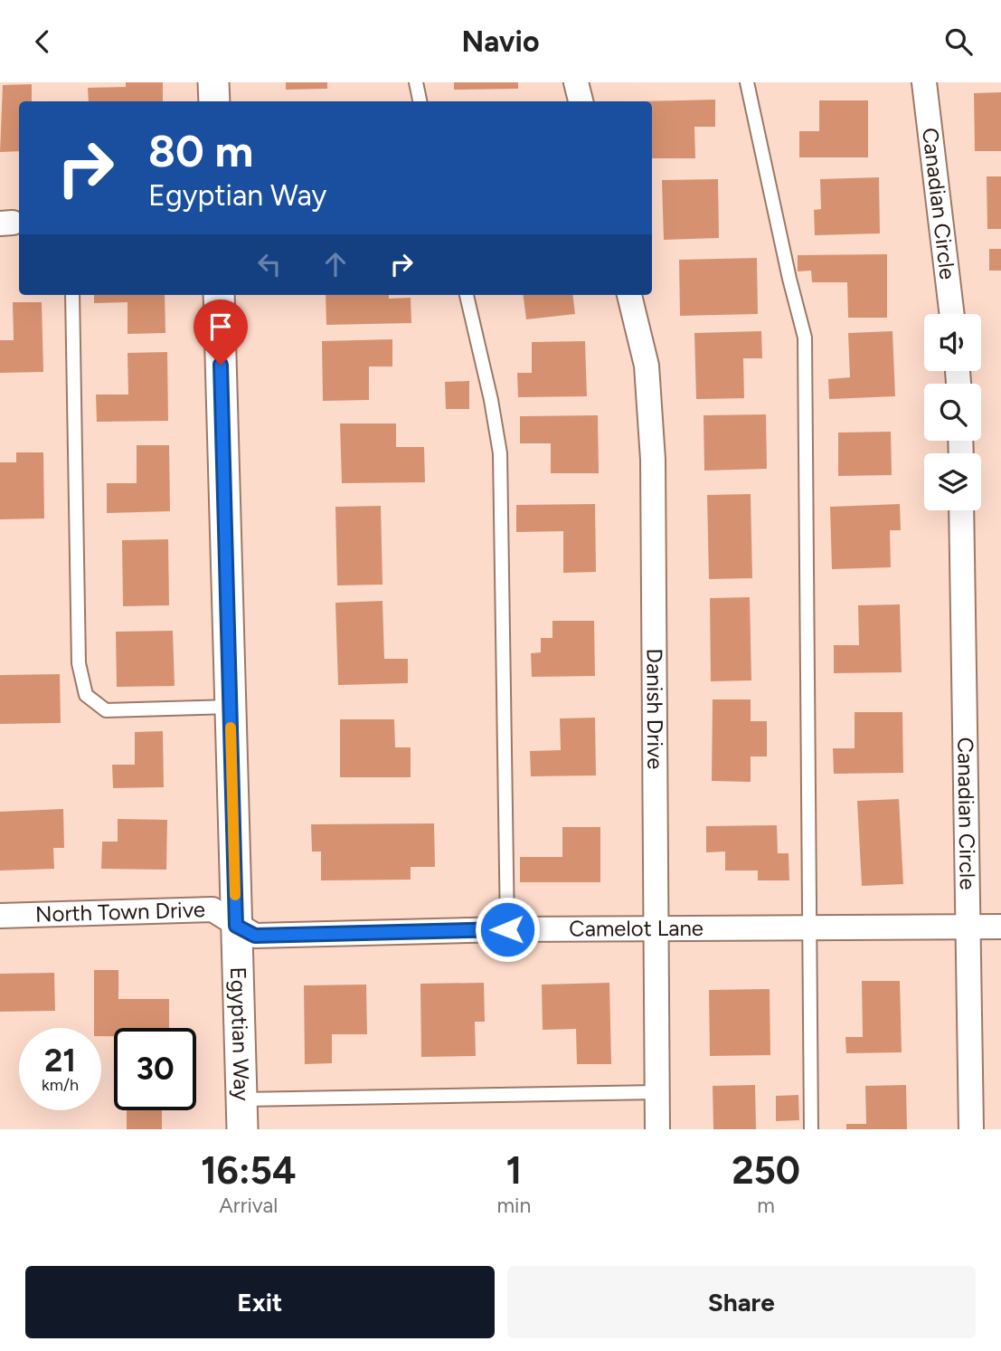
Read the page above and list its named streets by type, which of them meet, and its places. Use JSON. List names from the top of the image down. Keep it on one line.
{"streets":{"street":["Canadian Circle","Danish Drive","North Town Drive","Camelot Lane","Egyptian Way"]},"crossings":[["Canadian Circle","Camelot Lane"],["Danish Drive","Camelot Lane"],["North Town Drive","Camelot Lane"],["North Town Drive","Egyptian Way"],["Camelot Lane","Egyptian Way"]],"page":{"header":"Navio","turn":["80 m","Egyptian Way"],"speed":"21 km/h","limit":"30","eta":["16:54","Arrival","1","min","250","m"],"buttons":["Exit","Share"]}}
